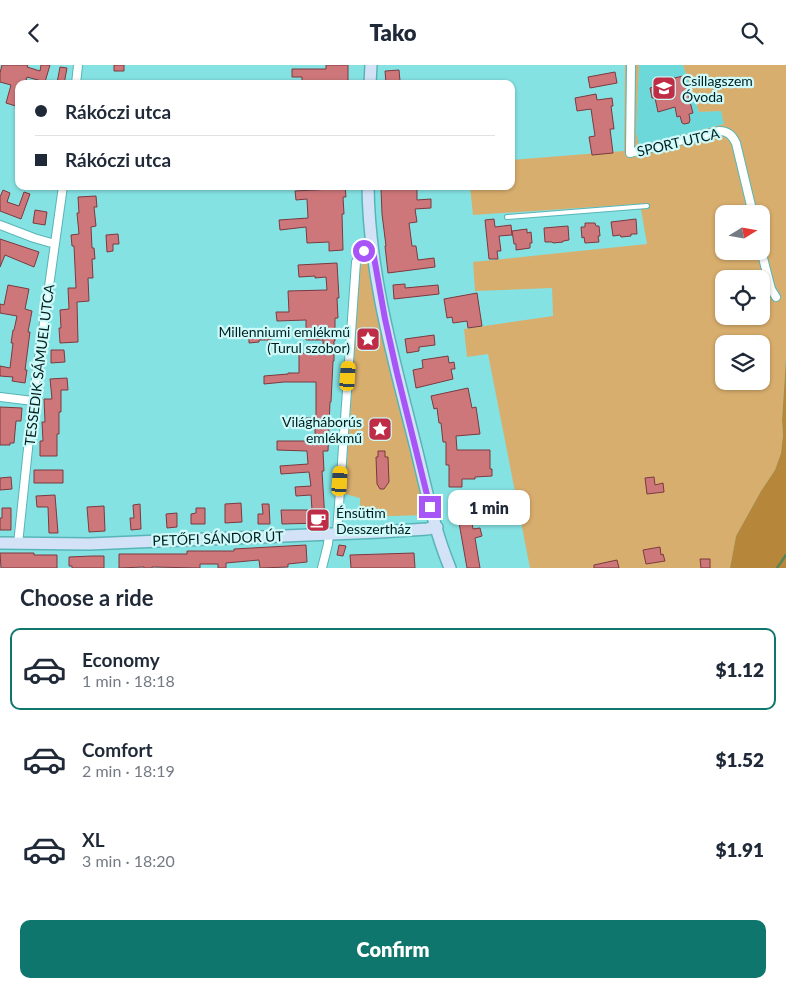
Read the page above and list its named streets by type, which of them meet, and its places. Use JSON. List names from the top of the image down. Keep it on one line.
{"streets":{"main road":["PETŐFI SÁNDOR ÚT"],"street":["SPORT UTCA","TESSEDIK SÁMUEL UTCA"]},"crossings":[["TESSEDIK SÁMUEL UTCA","PETŐFI SÁNDOR ÚT"]],"places":{"school or university":["Csillagszem Óvoda"],"place":["Millenniumi emlékmű (Turul szobor)","Világháborús emlékmű"],"cafe":["Énsütim Desszertház"]},"north":"right","page":{"header":"Tako","banner":["Rákóczi utca","Rákóczi utca"],"bubble":"1 min","heading":"Choose a ride","list":[{"name":"Economy","note":"1 min · 18:18","value":"$1.12"},{"name":"Comfort","note":"2 min · 18:19","value":"$1.52"},{"name":"XL","note":"3 min · 18:20","value":"$1.91"}],"buttons":"Confirm"}}
